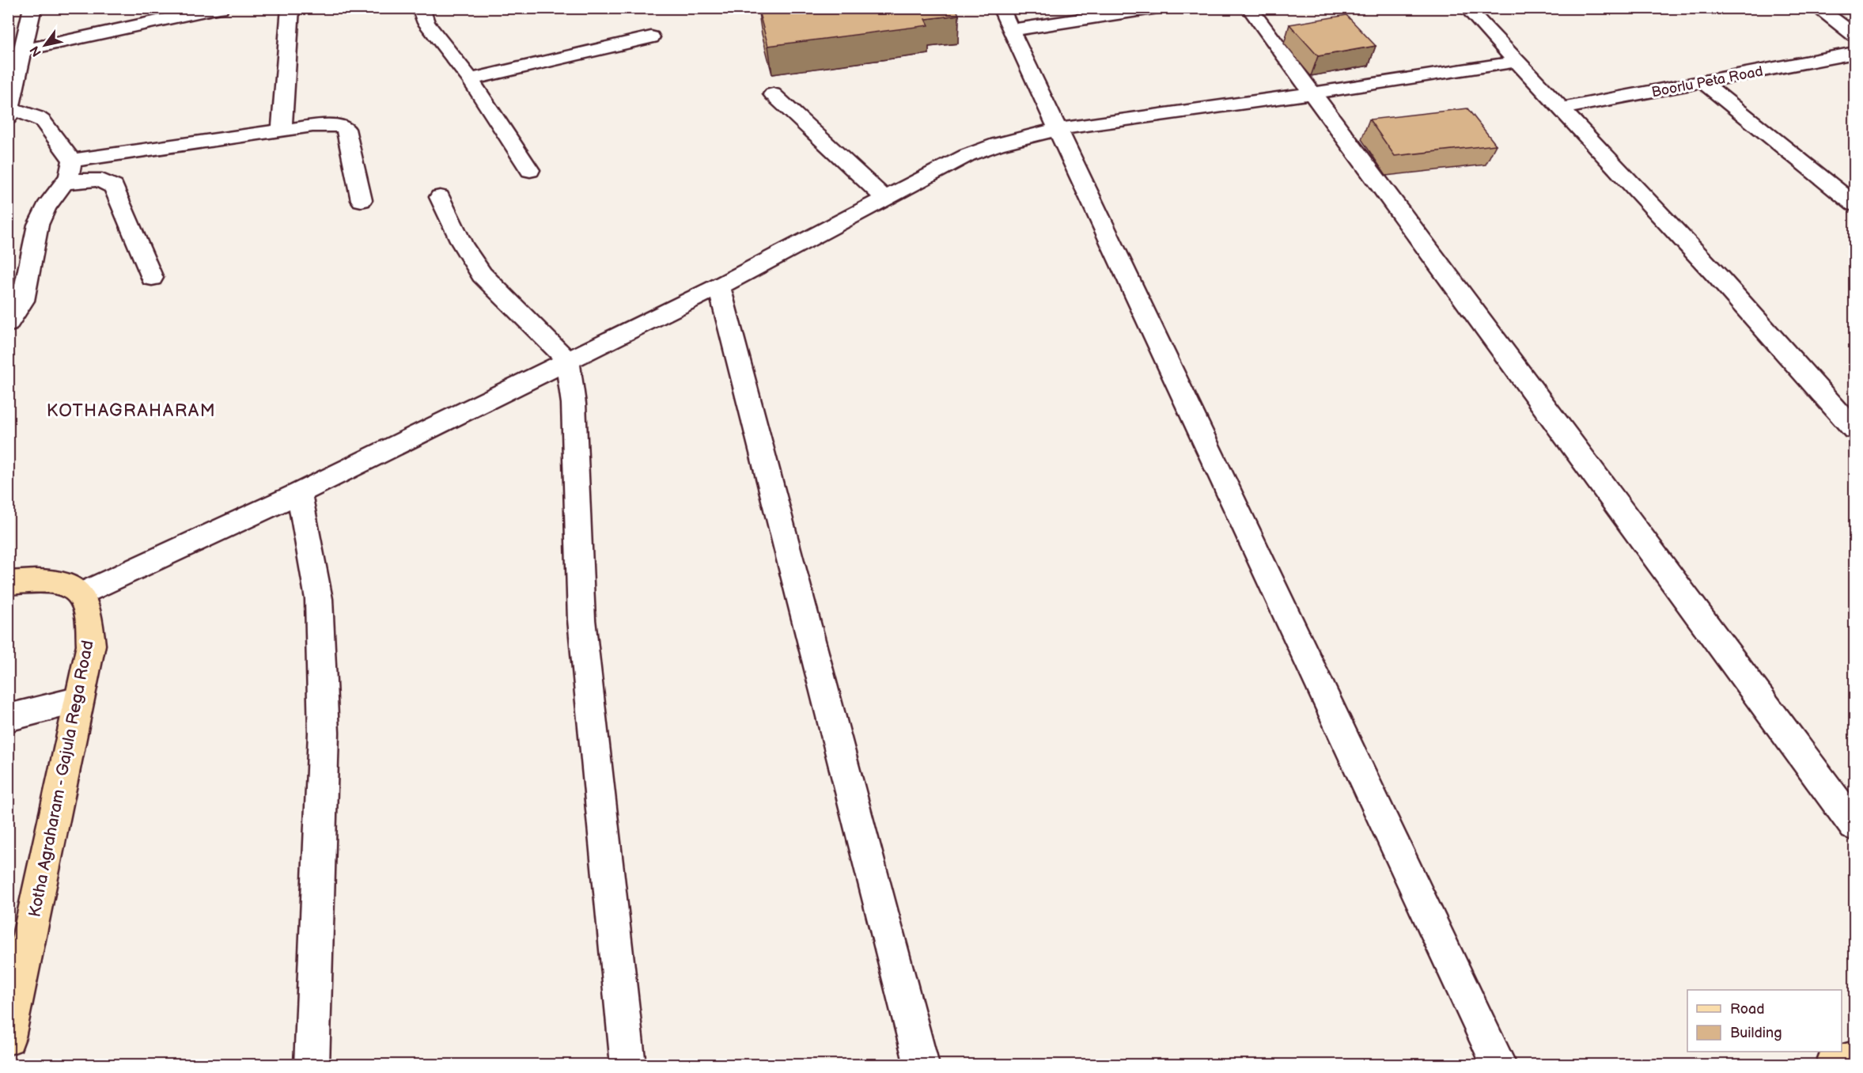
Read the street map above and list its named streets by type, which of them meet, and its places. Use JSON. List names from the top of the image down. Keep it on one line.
{"streets":{"main road":["Kotha Agraharam - Gajula Rega Road"],"street":["Boorlu Peta Road"]},"districts":["KOTHAGRAHARAM"],"legend":["Road","Building"],"north":"bottom left"}
